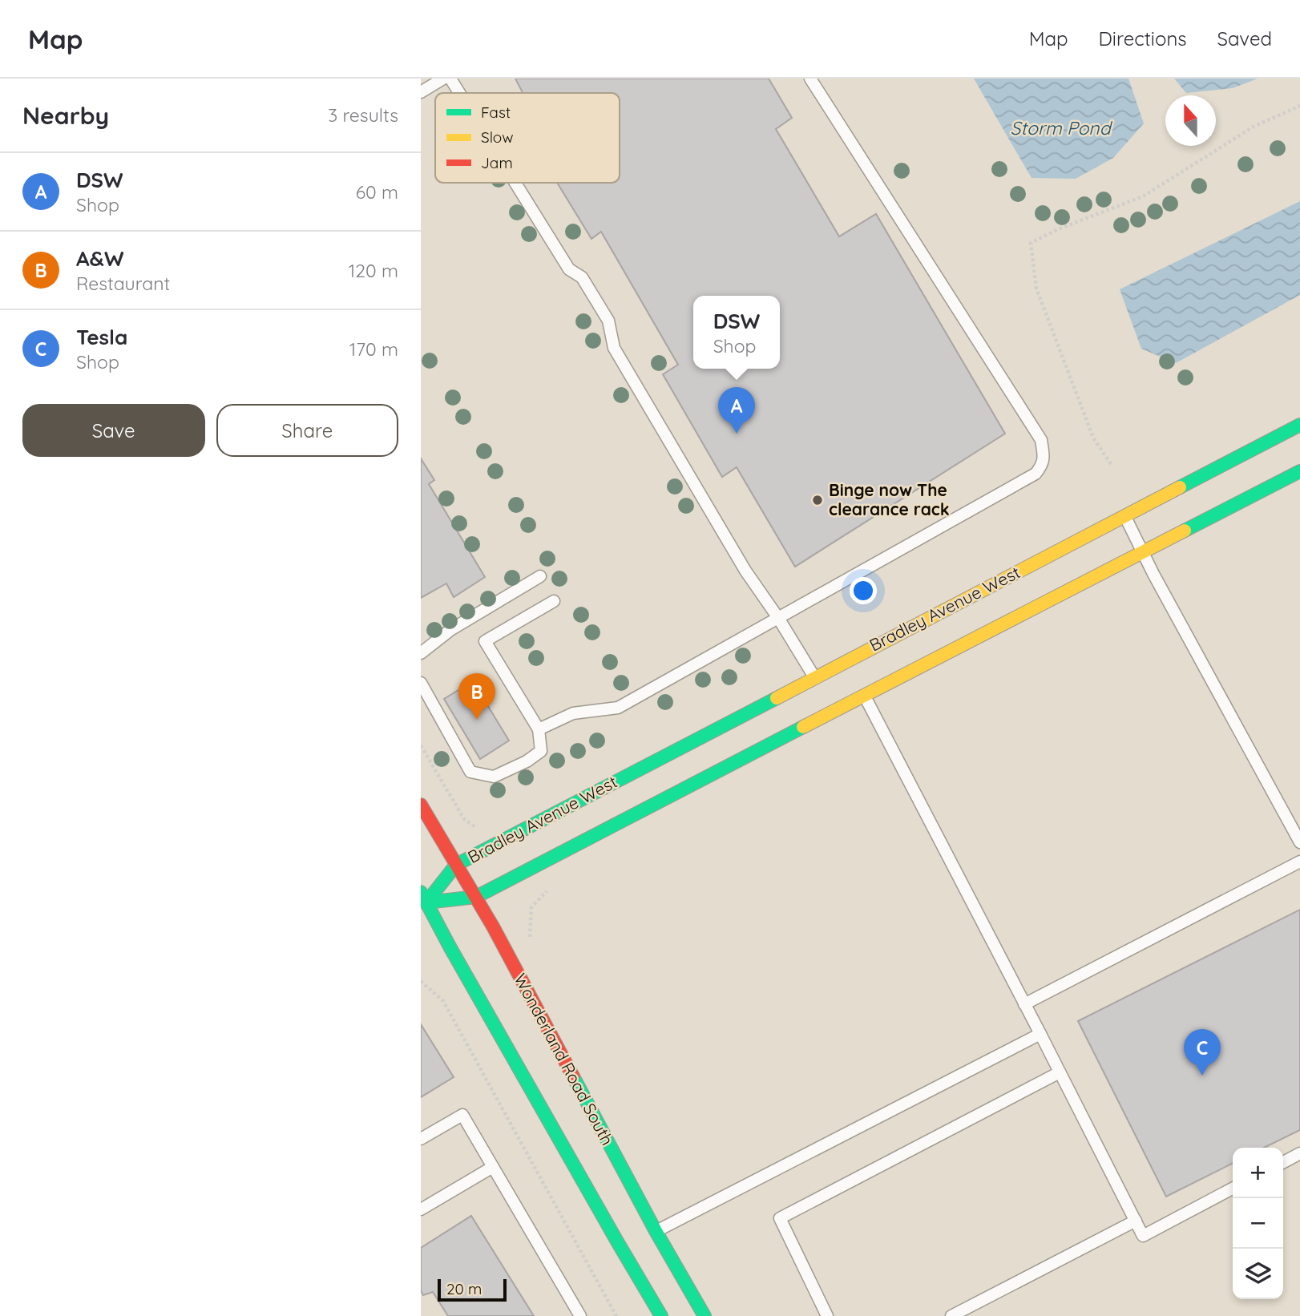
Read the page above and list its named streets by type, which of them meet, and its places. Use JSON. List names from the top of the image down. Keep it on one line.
{"streets":{"main road":["Bradley Avenue West","Wonderland Road South"]},"crossings":[["Bradley Avenue West","Wonderland Road South"]],"water":["Storm Pond"],"places":["Binge now The clearance rack"],"legend":["Fast","Slow","Jam"],"scale_bar":"20 m","north":"top","page":{"header":"Map","nav":["Map","Directions","Saved"],"heading":["Nearby","3 results"],"list":[{"mark":"A","name":"DSW","note":"Shop","value":"60 m"},{"mark":"B","name":"A&W","note":"Restaurant","value":"120 m"},{"mark":"C","name":"Tesla","note":"Shop","value":"170 m"}],"popup":["DSW","Shop"],"buttons":["Save","Share"],"pins":["A","B","C"],"map_buttons":["+","−"],"scale":"20 m"}}
